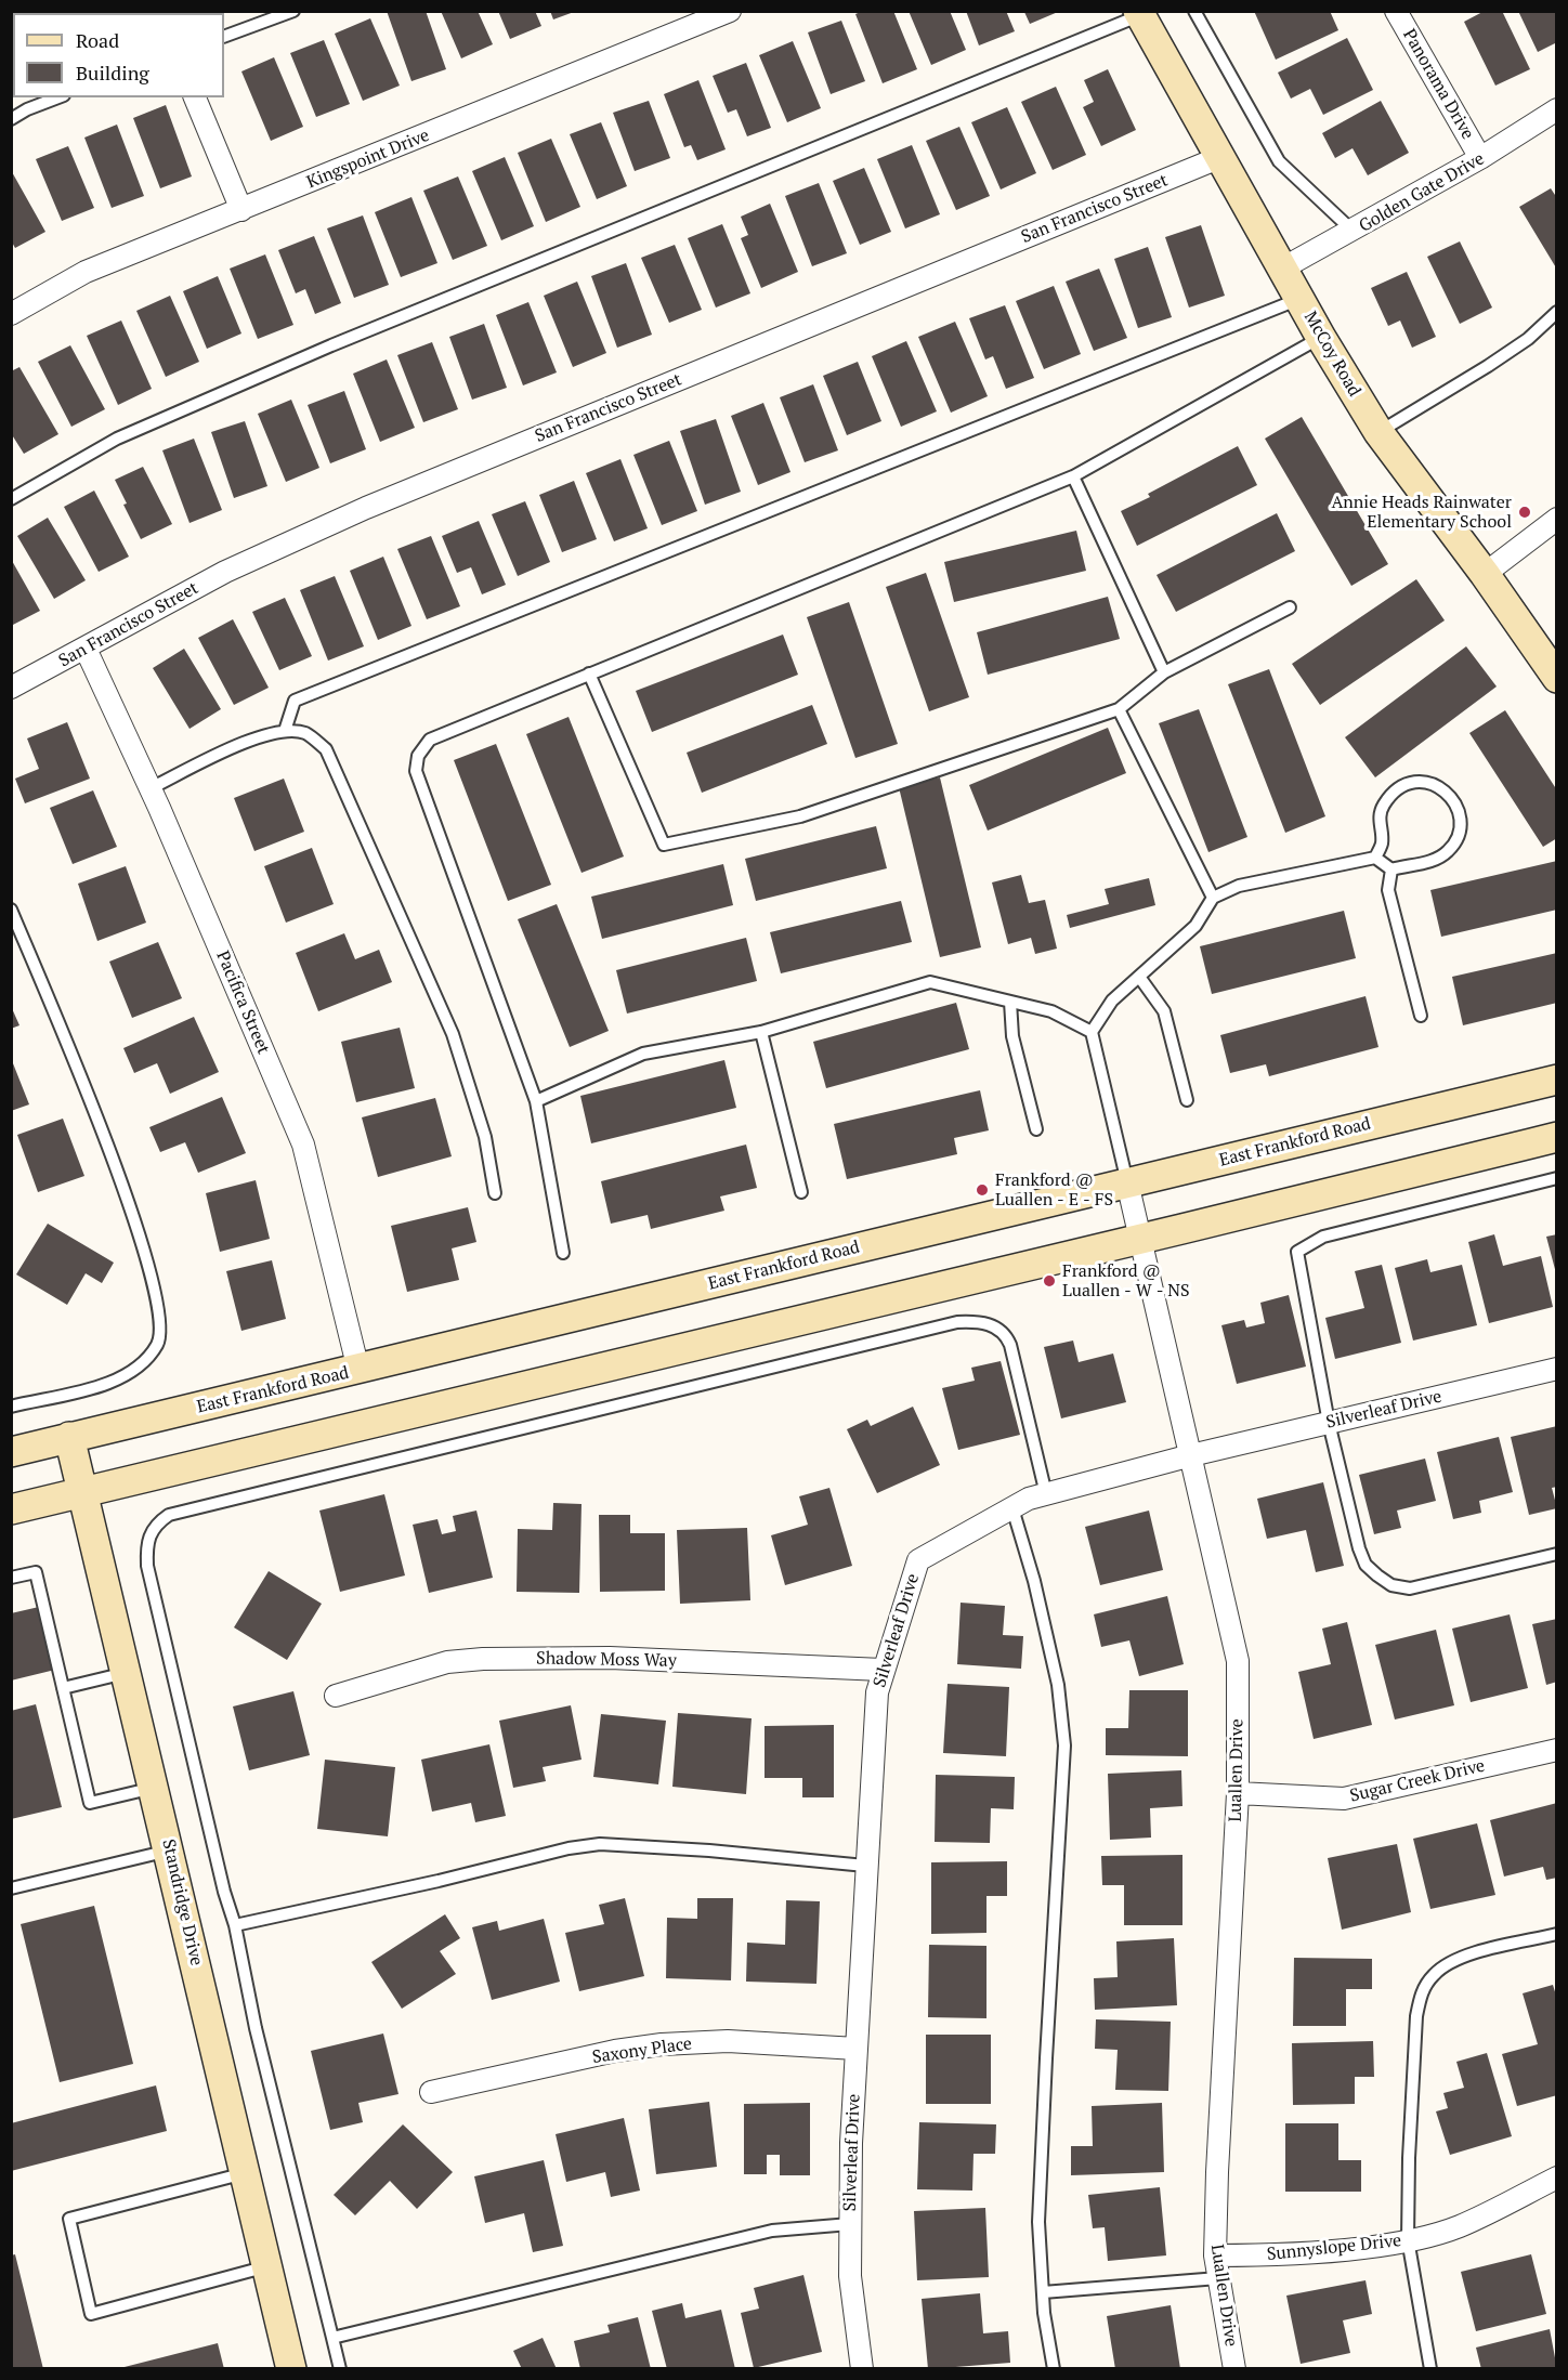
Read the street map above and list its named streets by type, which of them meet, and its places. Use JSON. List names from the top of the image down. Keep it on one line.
{"streets":{"main road":["McCoy Road","East Frankford Road","Standridge Drive"],"street":["Panorama Drive","Kingspoint Drive","Golden Gate Drive","San Francisco Street","Pacifica Street","Silverleaf Drive","Shadow Moss Way","Luallen Drive","Sugar Creek Drive","Saxony Place","Sunnyslope Drive"]},"crossings":[["Panorama Drive","Golden Gate Drive"],["Golden Gate Drive","McCoy Road"],["San Francisco Street","McCoy Road"],["San Francisco Street","Pacifica Street"],["Pacifica Street","East Frankford Road"],["East Frankford Road","Luallen Drive"],["East Frankford Road","Standridge Drive"],["Silverleaf Drive","Shadow Moss Way"],["Silverleaf Drive","Luallen Drive"],["Silverleaf Drive","Saxony Place"],["Luallen Drive","Sugar Creek Drive"],["Luallen Drive","Sunnyslope Drive"]],"places":["Annie Heads Rainwater Elementary School","Frankford @ Luallen - E - FS","Frankford @ Luallen - W - NS"],"legend":["Road","Building"]}
